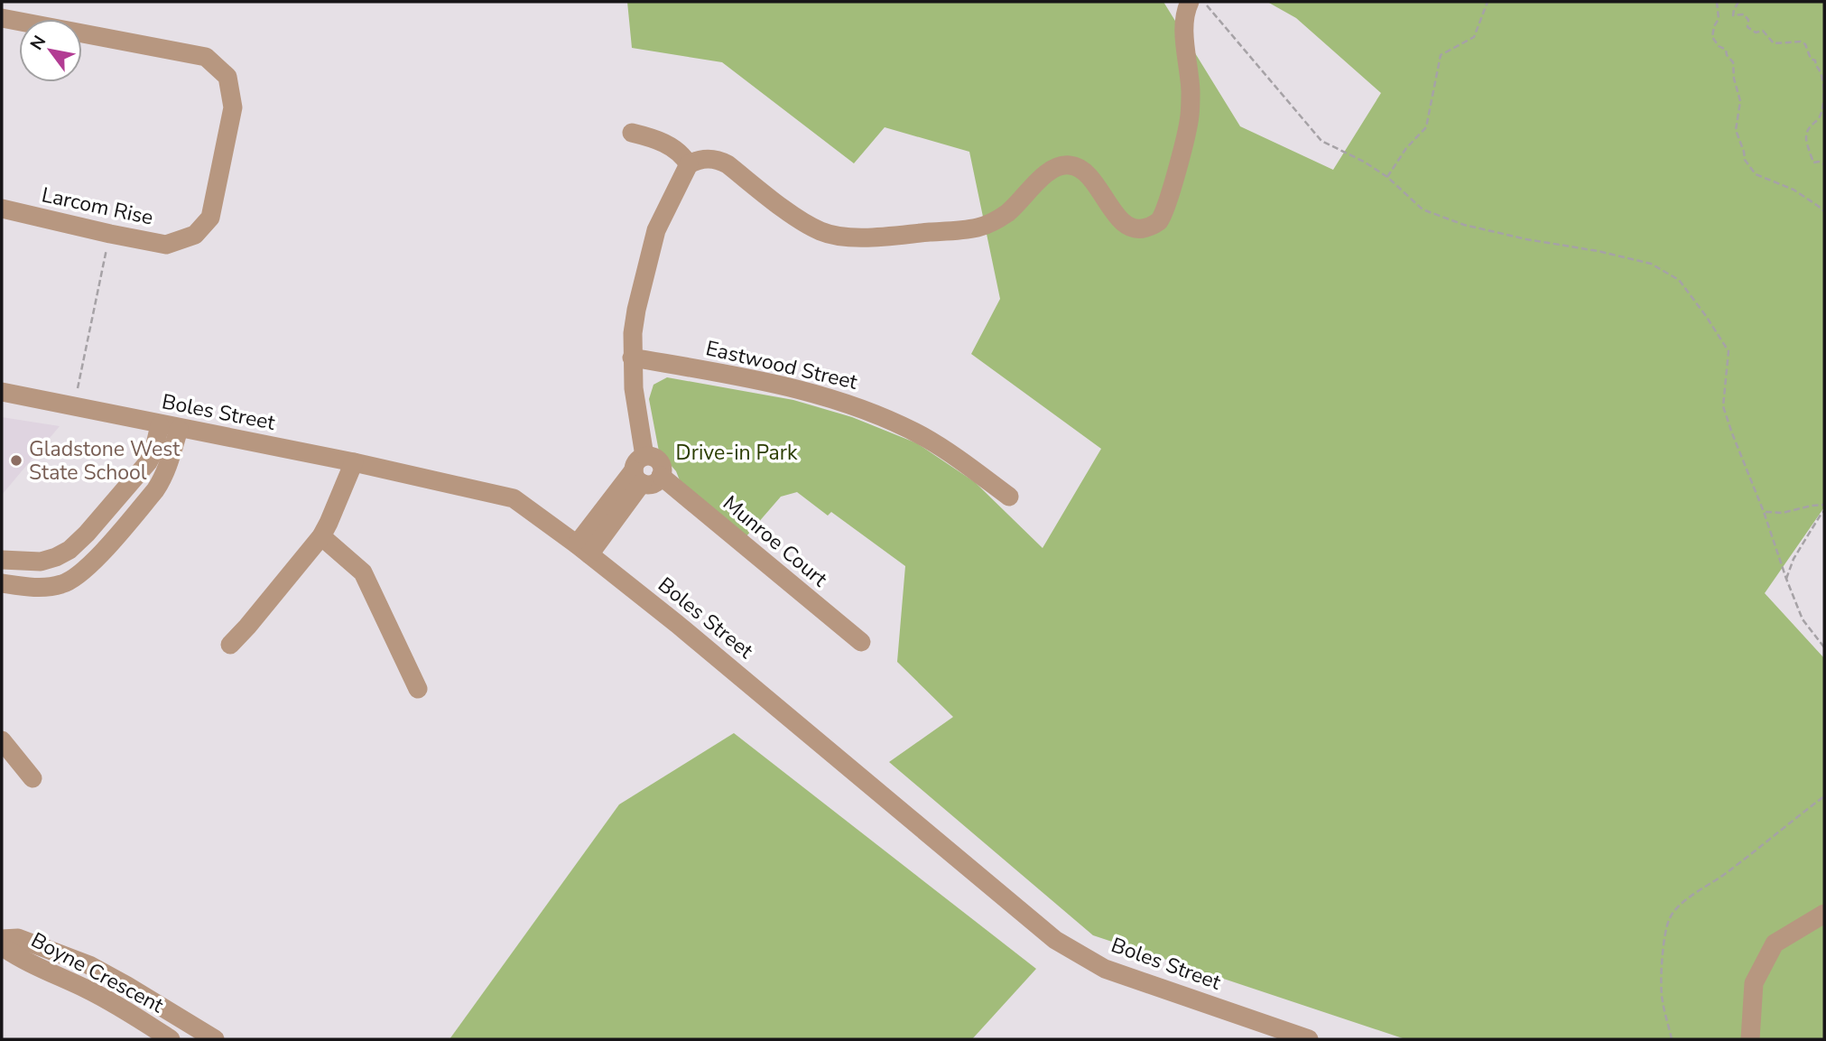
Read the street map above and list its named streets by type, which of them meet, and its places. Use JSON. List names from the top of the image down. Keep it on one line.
{"streets":{"street":["Larcom Rise","Eastwood Street","Boles Street","Munroe Court","Boyne Crescent"]},"parks":["Drive-in Park"],"places":["Gladstone West State School"],"north":"top left"}
